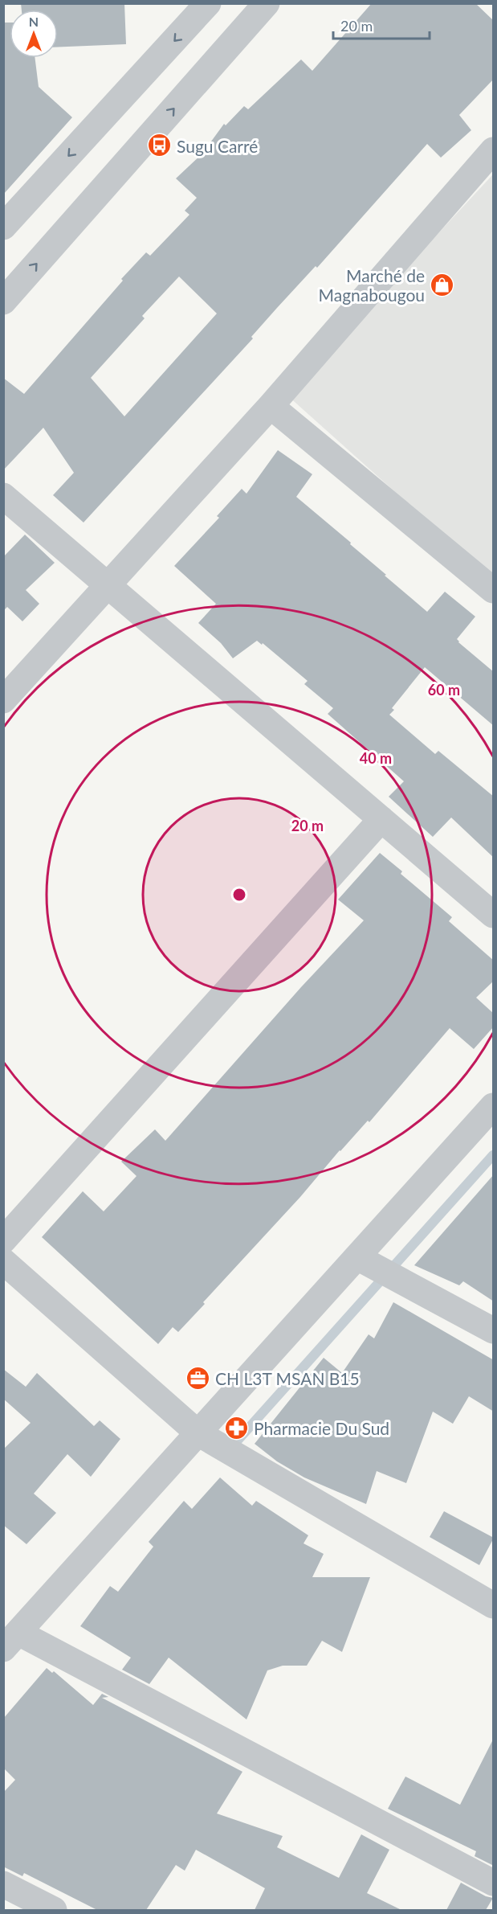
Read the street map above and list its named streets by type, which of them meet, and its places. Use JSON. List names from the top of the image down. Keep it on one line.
{"places":{"bus stop":["Sugu Carré"],"shop":["Marché de Magnabougou"],"office":["CH L3T MSAN B15"],"pharmacy":["Pharmacie Du Sud"]},"scale_bar":"20 m","north":"top","rings":["60 m","40 m","20 m"]}
